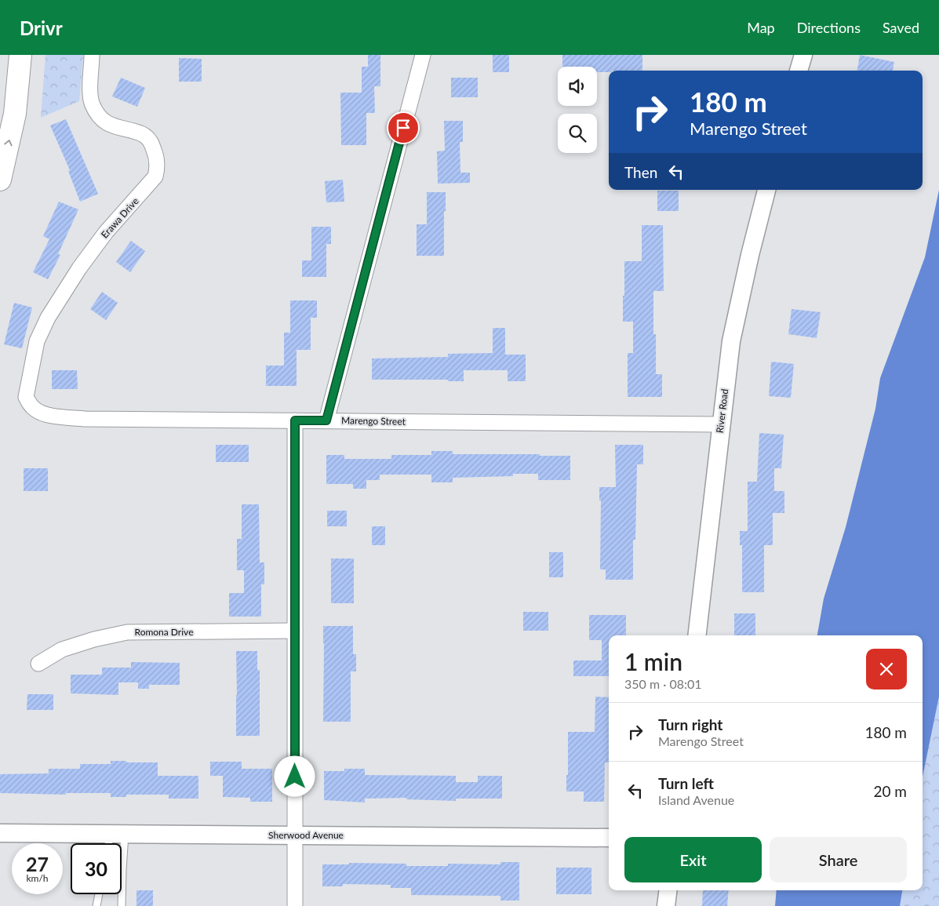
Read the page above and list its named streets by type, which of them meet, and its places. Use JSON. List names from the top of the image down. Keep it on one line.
{"streets":{"street":["Erawa Drive","River Road","Marengo Street","Romona Drive","Sherwood Avenue"]},"crossings":[["Erawa Drive","Marengo Street"],["River Road","Marengo Street"]],"page":{"header":"Drivr","nav":["Map","Directions","Saved"],"turn":["180 m","Marengo Street"],"then":"Then","heading":["1 min","350 m · 08:01"],"list":[{"name":"Turn right","note":"Marengo Street","value":"180 m"},{"name":"Turn left","note":"Island Avenue","value":"20 m"}],"buttons":["Exit","Share"],"speed":"27 km/h","limit":"30"}}
